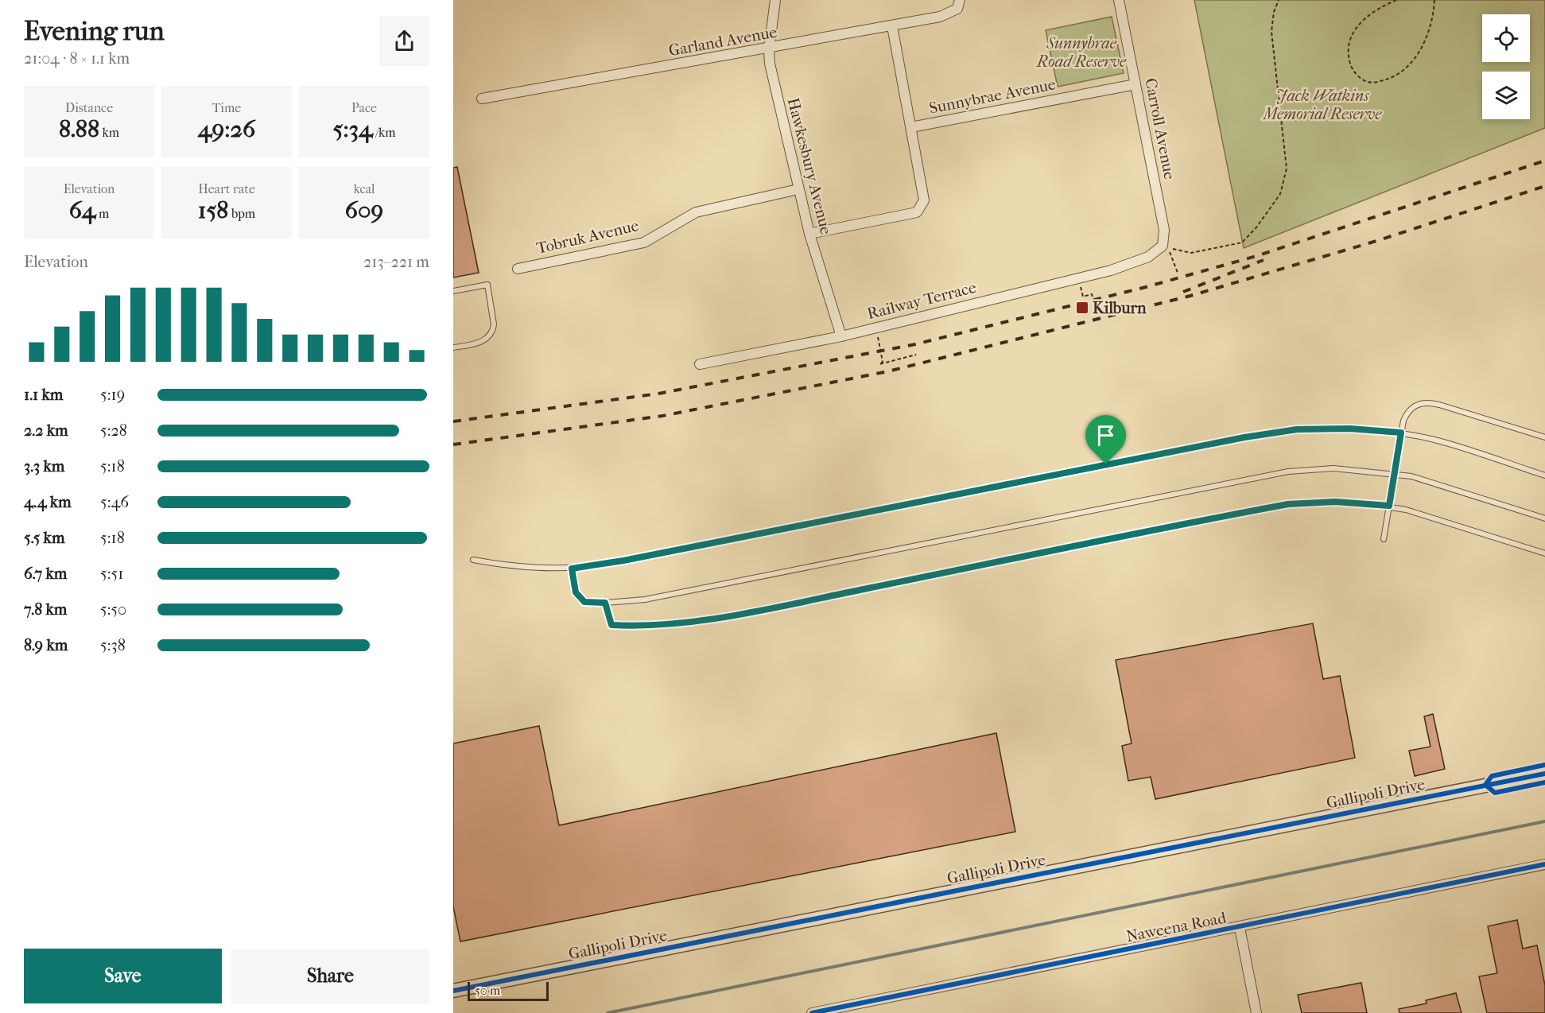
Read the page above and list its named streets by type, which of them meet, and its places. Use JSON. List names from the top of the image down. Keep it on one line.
{"streets":{"street":["Garland Avenue","Sunnybrae Avenue","Carroll Avenue","Hawkesbury Avenue","Tobruk Avenue","Railway Terrace","Gallipoli Drive","Naweena Road"]},"crossings":[["Garland Avenue","Hawkesbury Avenue"],["Sunnybrae Avenue","Carroll Avenue"],["Carroll Avenue","Railway Terrace"],["Hawkesbury Avenue","Tobruk Avenue"],["Hawkesbury Avenue","Railway Terrace"]],"parks":["Sunnybrae Road Reserve","Jack Watkins Memorial Reserve"],"places":{"transit":["Kilburn"]},"scale_bar":"50 m","page":{"heading":["Evening run","21:04 · 8 × 1.1 km"],"stats":[["Distance","8.88 km"],["Time","49:26"],["Pace","5:34 /km"],["Elevation","64 m"],["Heart rate","158 bpm"],["kcal","609"]],"chart":["Elevation","213–221 m"],"list":[{"name":"1.1 km","note":"5:19"},{"name":"2.2 km","note":"5:28"},{"name":"3.3 km","note":"5:18"},{"name":"4.4 km","note":"5:46"},{"name":"5.5 km","note":"5:18"},{"name":"6.7 km","note":"5:51"},{"name":"7.8 km","note":"5:50"},{"name":"8.9 km","note":"5:38"}],"buttons":["Save","Share"],"scale":"50 m"}}
